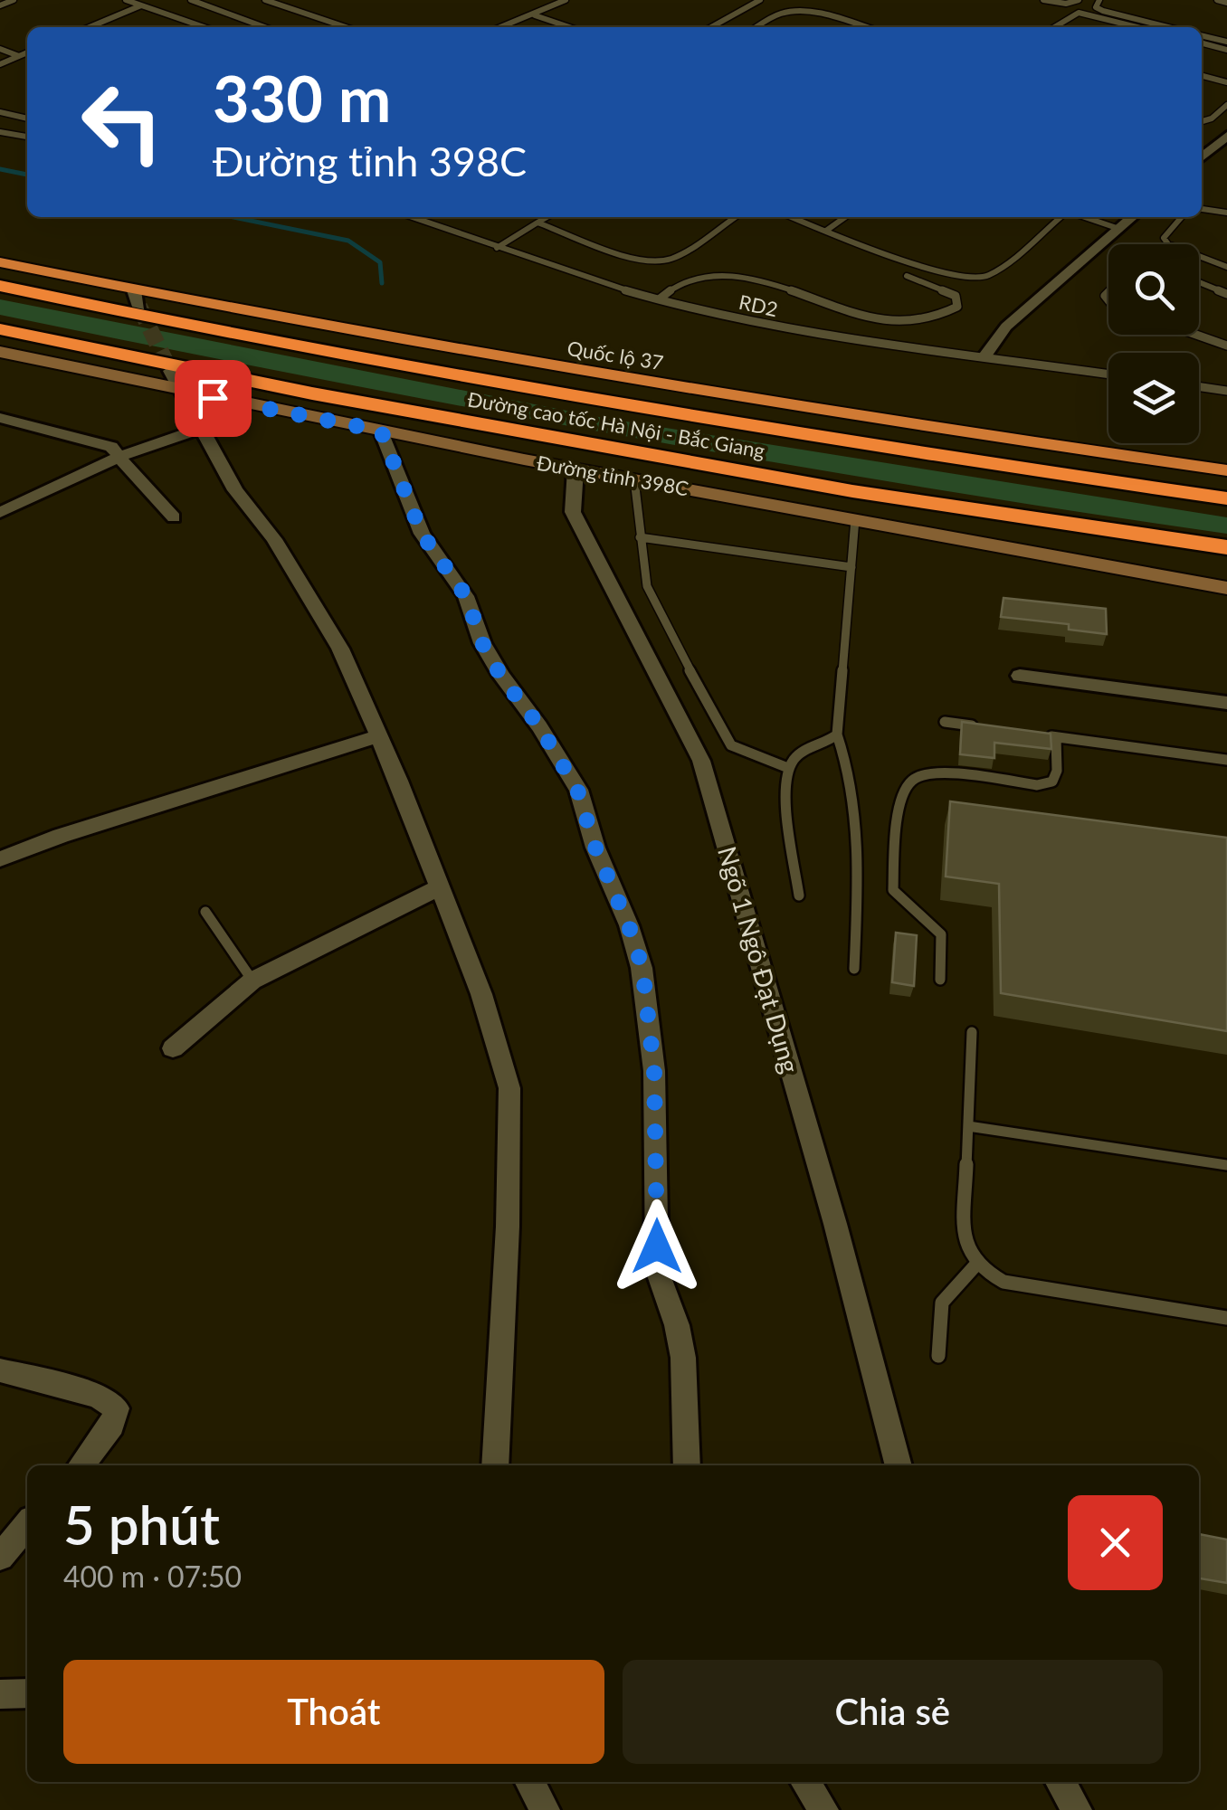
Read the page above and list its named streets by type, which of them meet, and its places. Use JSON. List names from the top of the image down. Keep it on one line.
{"streets":{"highway":["Quốc lộ 37","Đường cao tốc Hà Nội - Bắc Giang"],"main road":["Đường tỉnh 398C"],"street":["Ngõ 1 Ngô Đạt Dụng"],"lane":["RD2"]},"crossings":[["Đường tỉnh 398C","Ngõ 1 Ngô Đạt Dụng"]],"page":{"turn":["330 m","Đường tỉnh 398C"],"heading":["5 phút","400 m · 07:50"],"buttons":["Thoát","Chia sẻ"]}}
